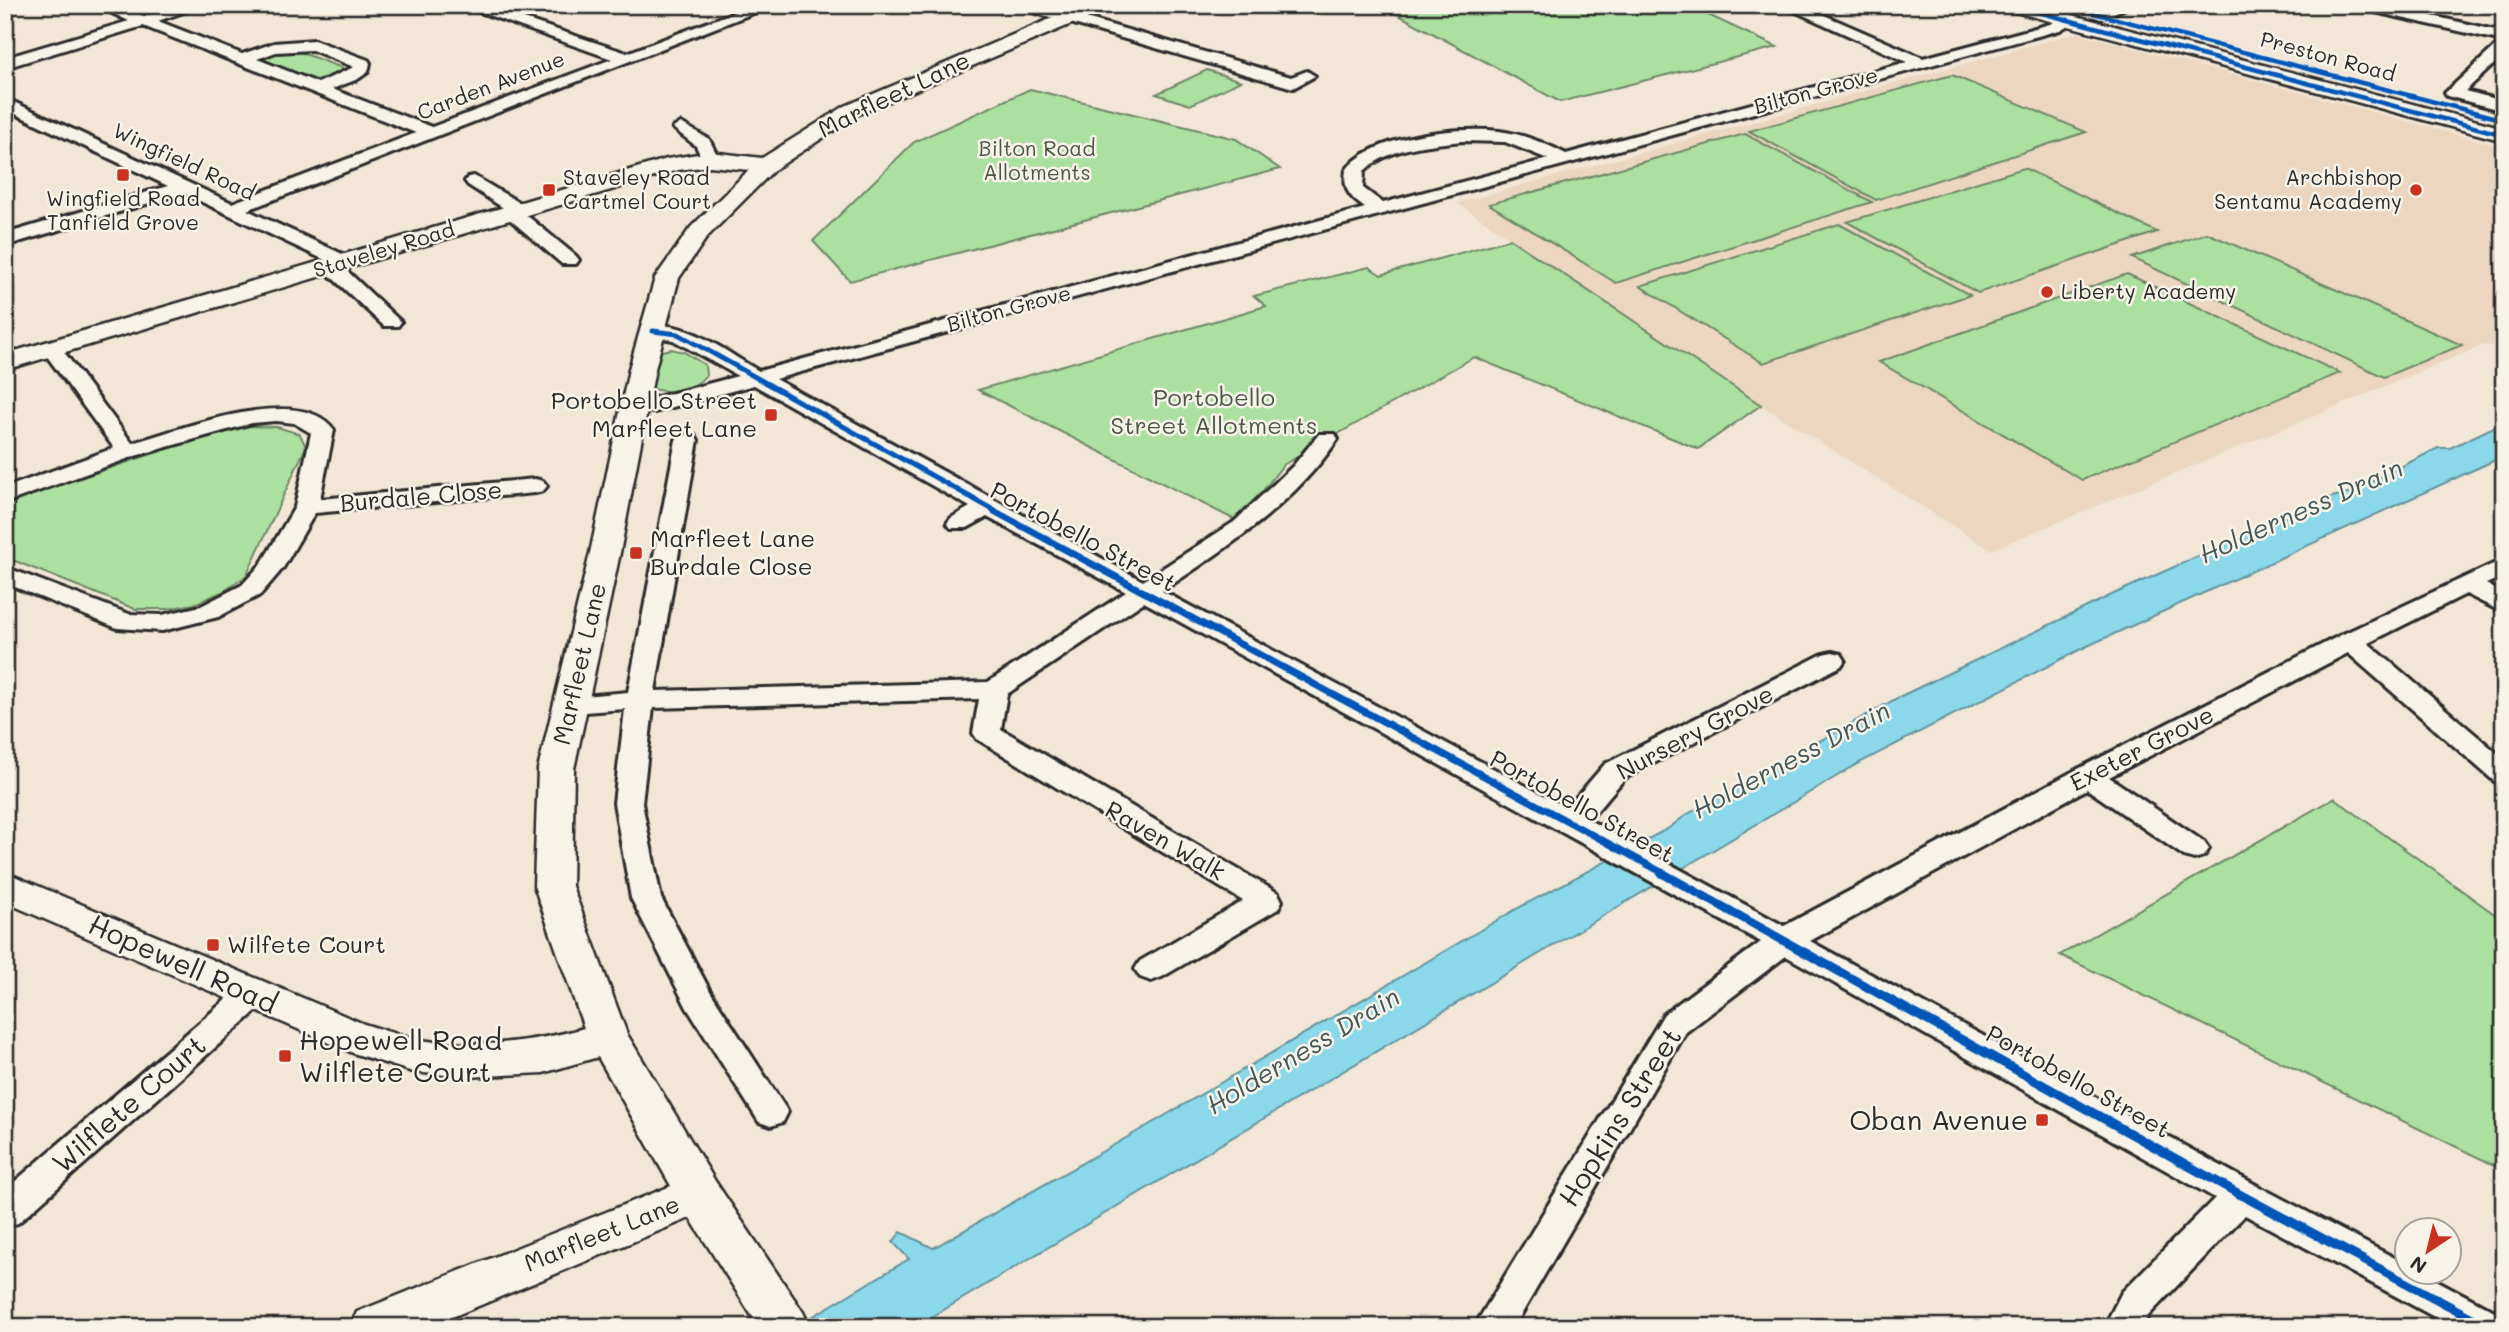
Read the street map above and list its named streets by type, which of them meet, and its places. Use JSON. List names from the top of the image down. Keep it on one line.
{"streets":{"street":["Preston Road","Carden Avenue","Bilton Grove","Marfleet Lane","Wingfield Road","Staveley Road","Burdale Close","Portobello Street","Nursery Grove","Exeter Grove","Raven Walk","Hopewell Road","Wilflete Court","Hopkins Street"]},"crossings":[["Preston Road","Bilton Grove"],["Carden Avenue","Wingfield Road"],["Bilton Grove","Marfleet Lane"],["Bilton Grove","Portobello Street"],["Marfleet Lane","Staveley Road"],["Marfleet Lane","Portobello Street"],["Marfleet Lane","Hopewell Road"],["Wingfield Road","Staveley Road"],["Portobello Street","Nursery Grove"],["Portobello Street","Exeter Grove"],["Portobello Street","Hopkins Street"],["Exeter Grove","Hopkins Street"],["Hopewell Road","Wilflete Court"]],"water":["Holderness Drain"],"parks":["Bilton Road Allotments","Portobello Street Allotments"],"places":{"transit":["Wingfield Road Tanfield Grove","Staveley Road Cartmel Court","Portobello Street Marfleet Lane","Marfleet Lane Burdale Close","Wilfete Court","Hopewell Road Wilflete Court","Oban Avenue"],"other":["Archbishop Sentamu Academy","Liberty Academy"]},"north":"bottom left"}
